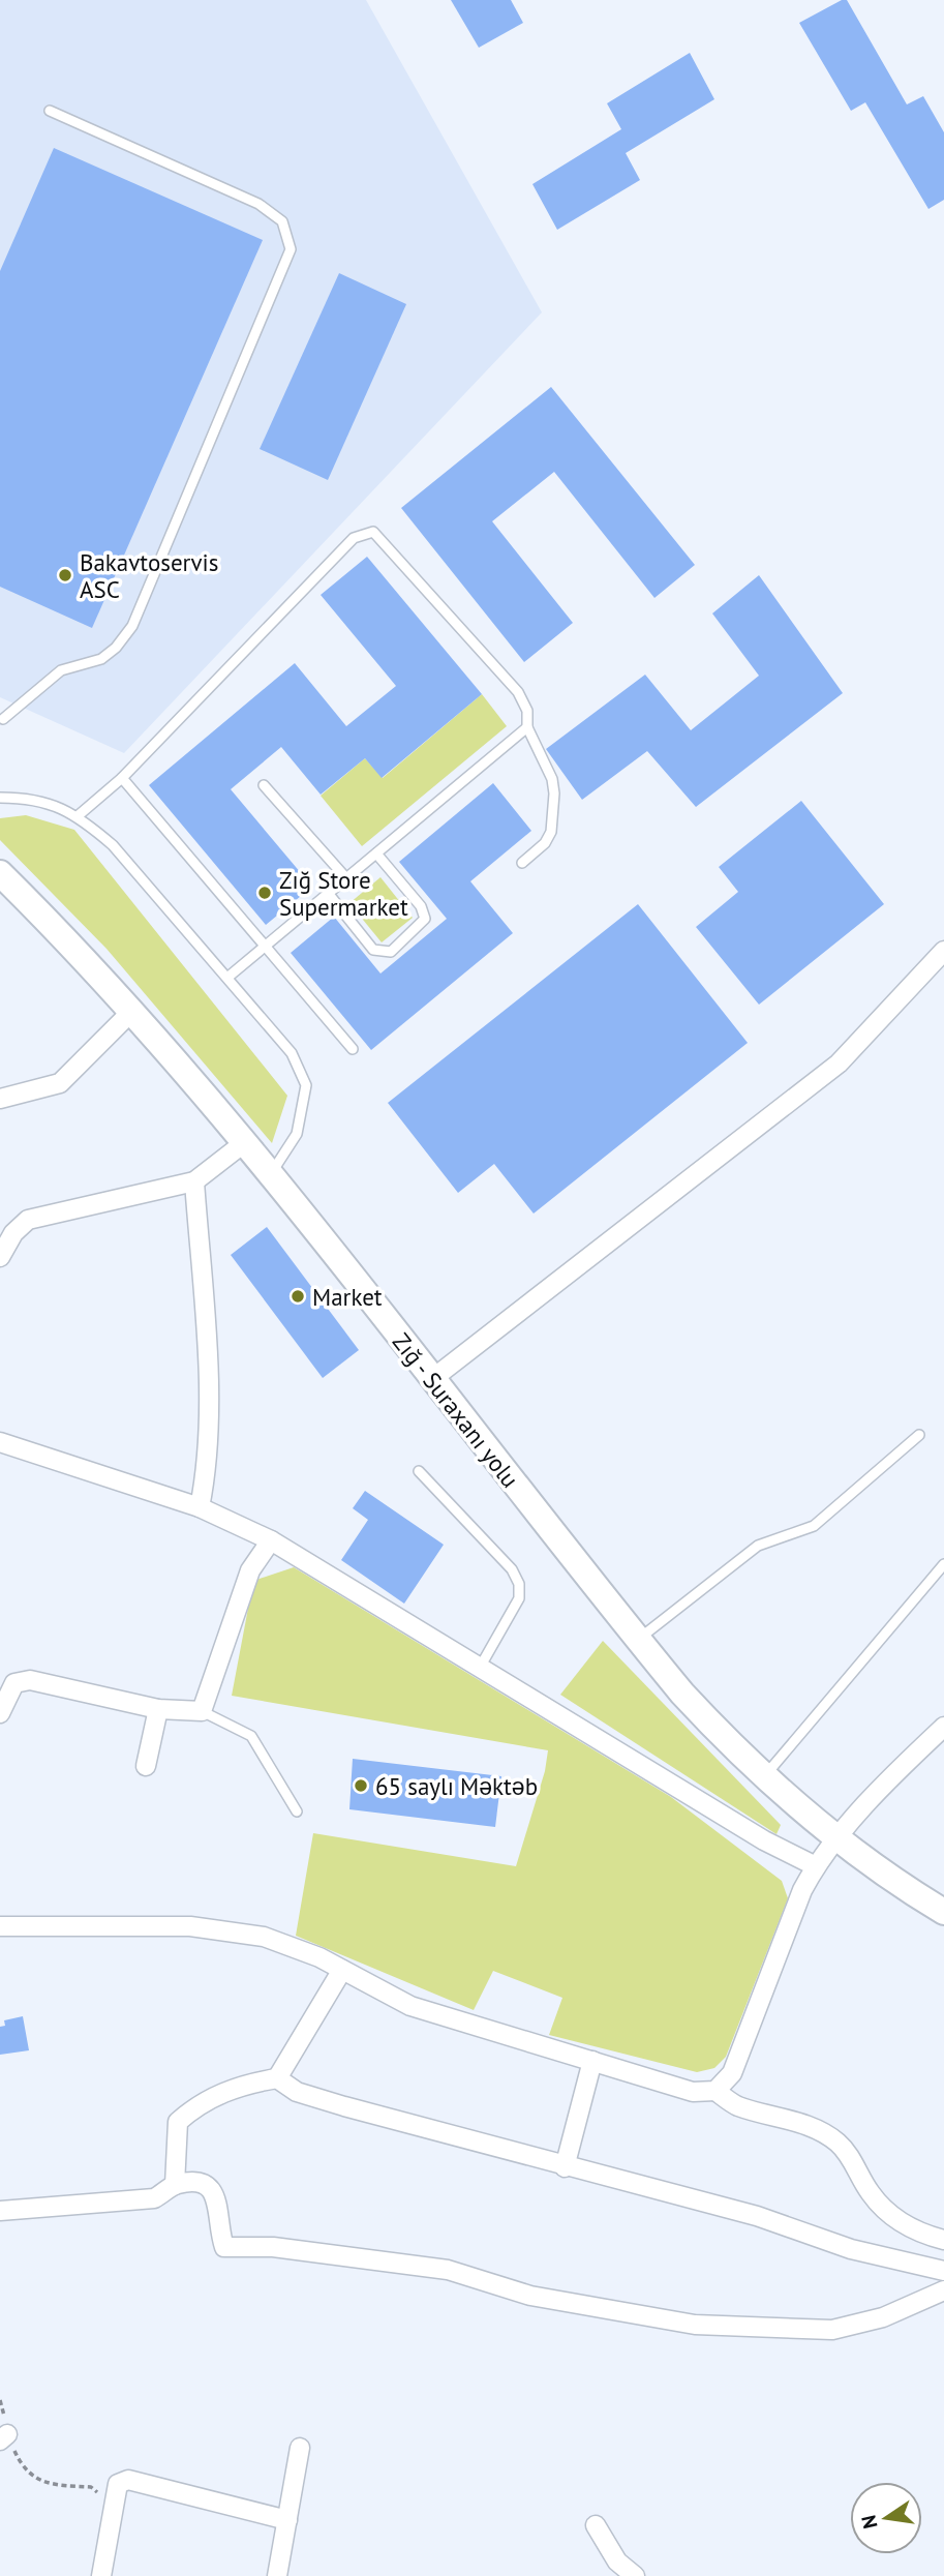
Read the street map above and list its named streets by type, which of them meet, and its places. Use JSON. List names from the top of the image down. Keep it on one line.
{"streets":{"main road":["Zığ - Suraxanı yolu"]},"places":["Bakavtoservis ASC","Zığ Store Supermarket","Market","65 saylı Məktəb"],"north":"left"}
